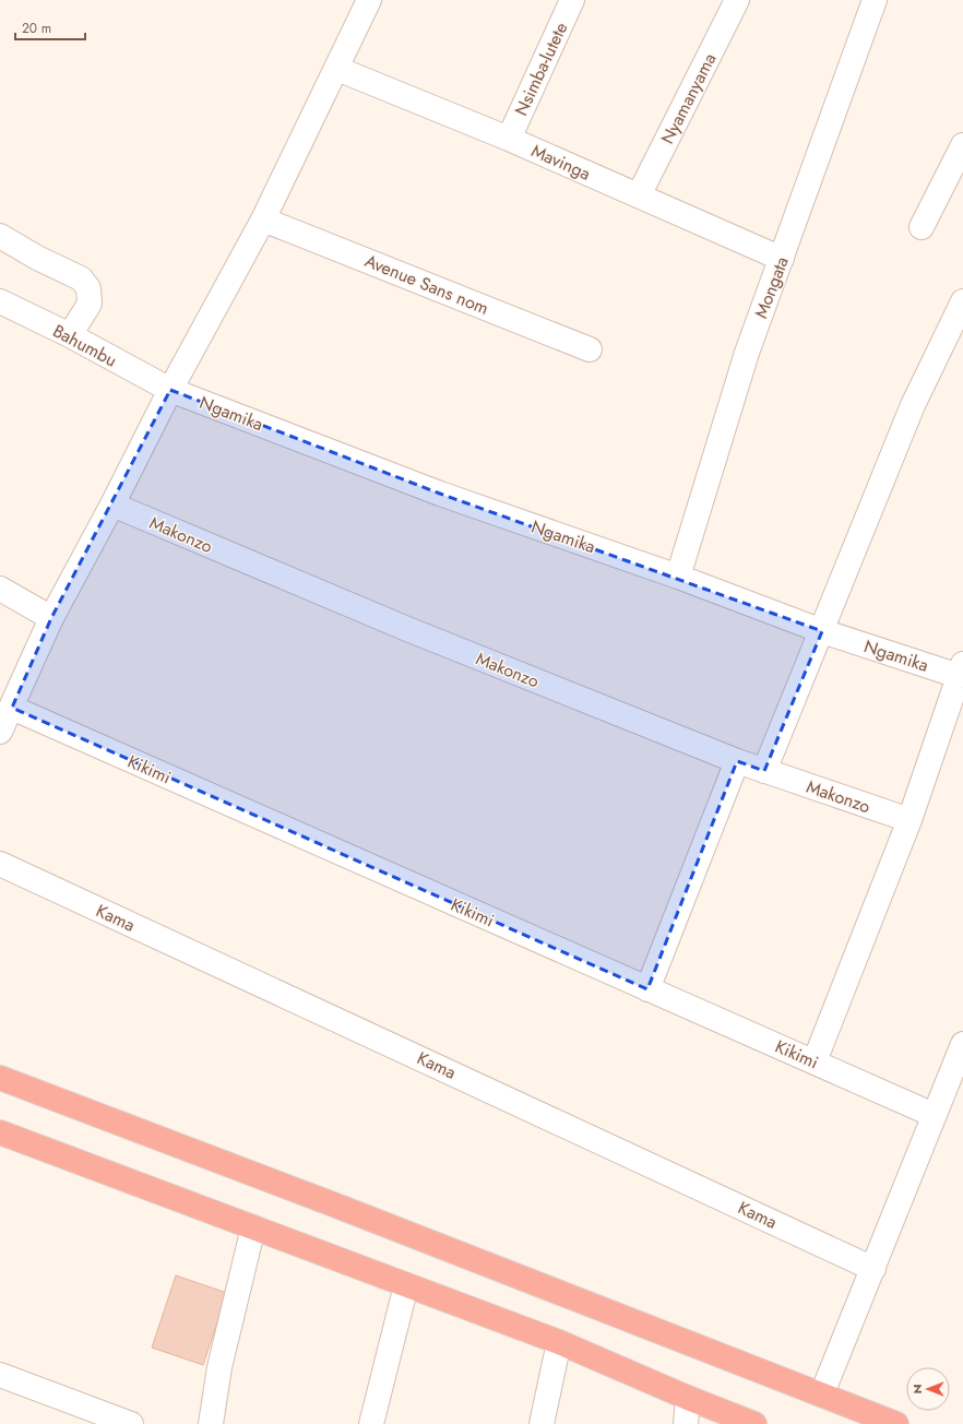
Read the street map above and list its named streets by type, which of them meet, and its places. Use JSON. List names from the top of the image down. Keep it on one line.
{"streets":{"street":["Nsimba-lutete","Nyamanyama","Mavinga","Avenue Sans nom","Mongata","Bahumbu","Ngamika","Makonzo","Kikimi","Kama"]},"crossings":[["Nsimba-lutete","Mavinga"],["Nyamanyama","Mavinga"],["Mavinga","Mongata"],["Mongata","Ngamika"],["Bahumbu","Ngamika"]],"scale_bar":"20 m","north":"left"}
